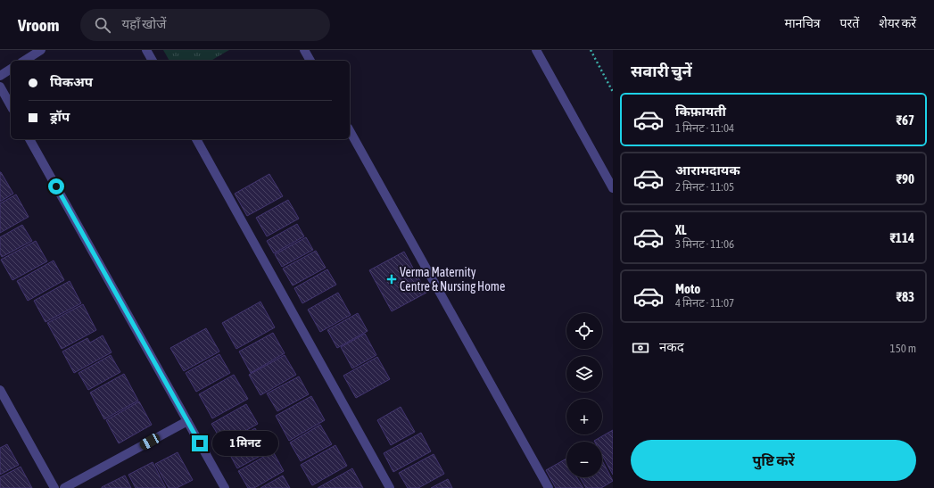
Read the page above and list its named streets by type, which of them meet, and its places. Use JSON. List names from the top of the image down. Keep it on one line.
{"places":{"health":["Verma Maternity Centre & Nursing Home"]},"page":{"header":"Vroom","search":"यहाँ खोजें","nav":["मानचित्र","परतें","शेयर करें"],"heading":"सवारी चुनें","banner":["पिकअप","ड्रॉप"],"list":[{"name":"किफ़ायती","note":"1 मिनट · 11:04","value":"₹67"},{"name":"आरामदायक","note":"2 मिनट · 11:05","value":"₹90"},{"name":"XL","note":"3 मिनट · 11:06","value":"₹114"},{"name":"Moto","note":"4 मिनट · 11:07","value":"₹83"}],"map_buttons":["+","−"],"pay":["नकद","150 m"],"bubble":"1 मिनट","buttons":"पुष्टि करें"}}
